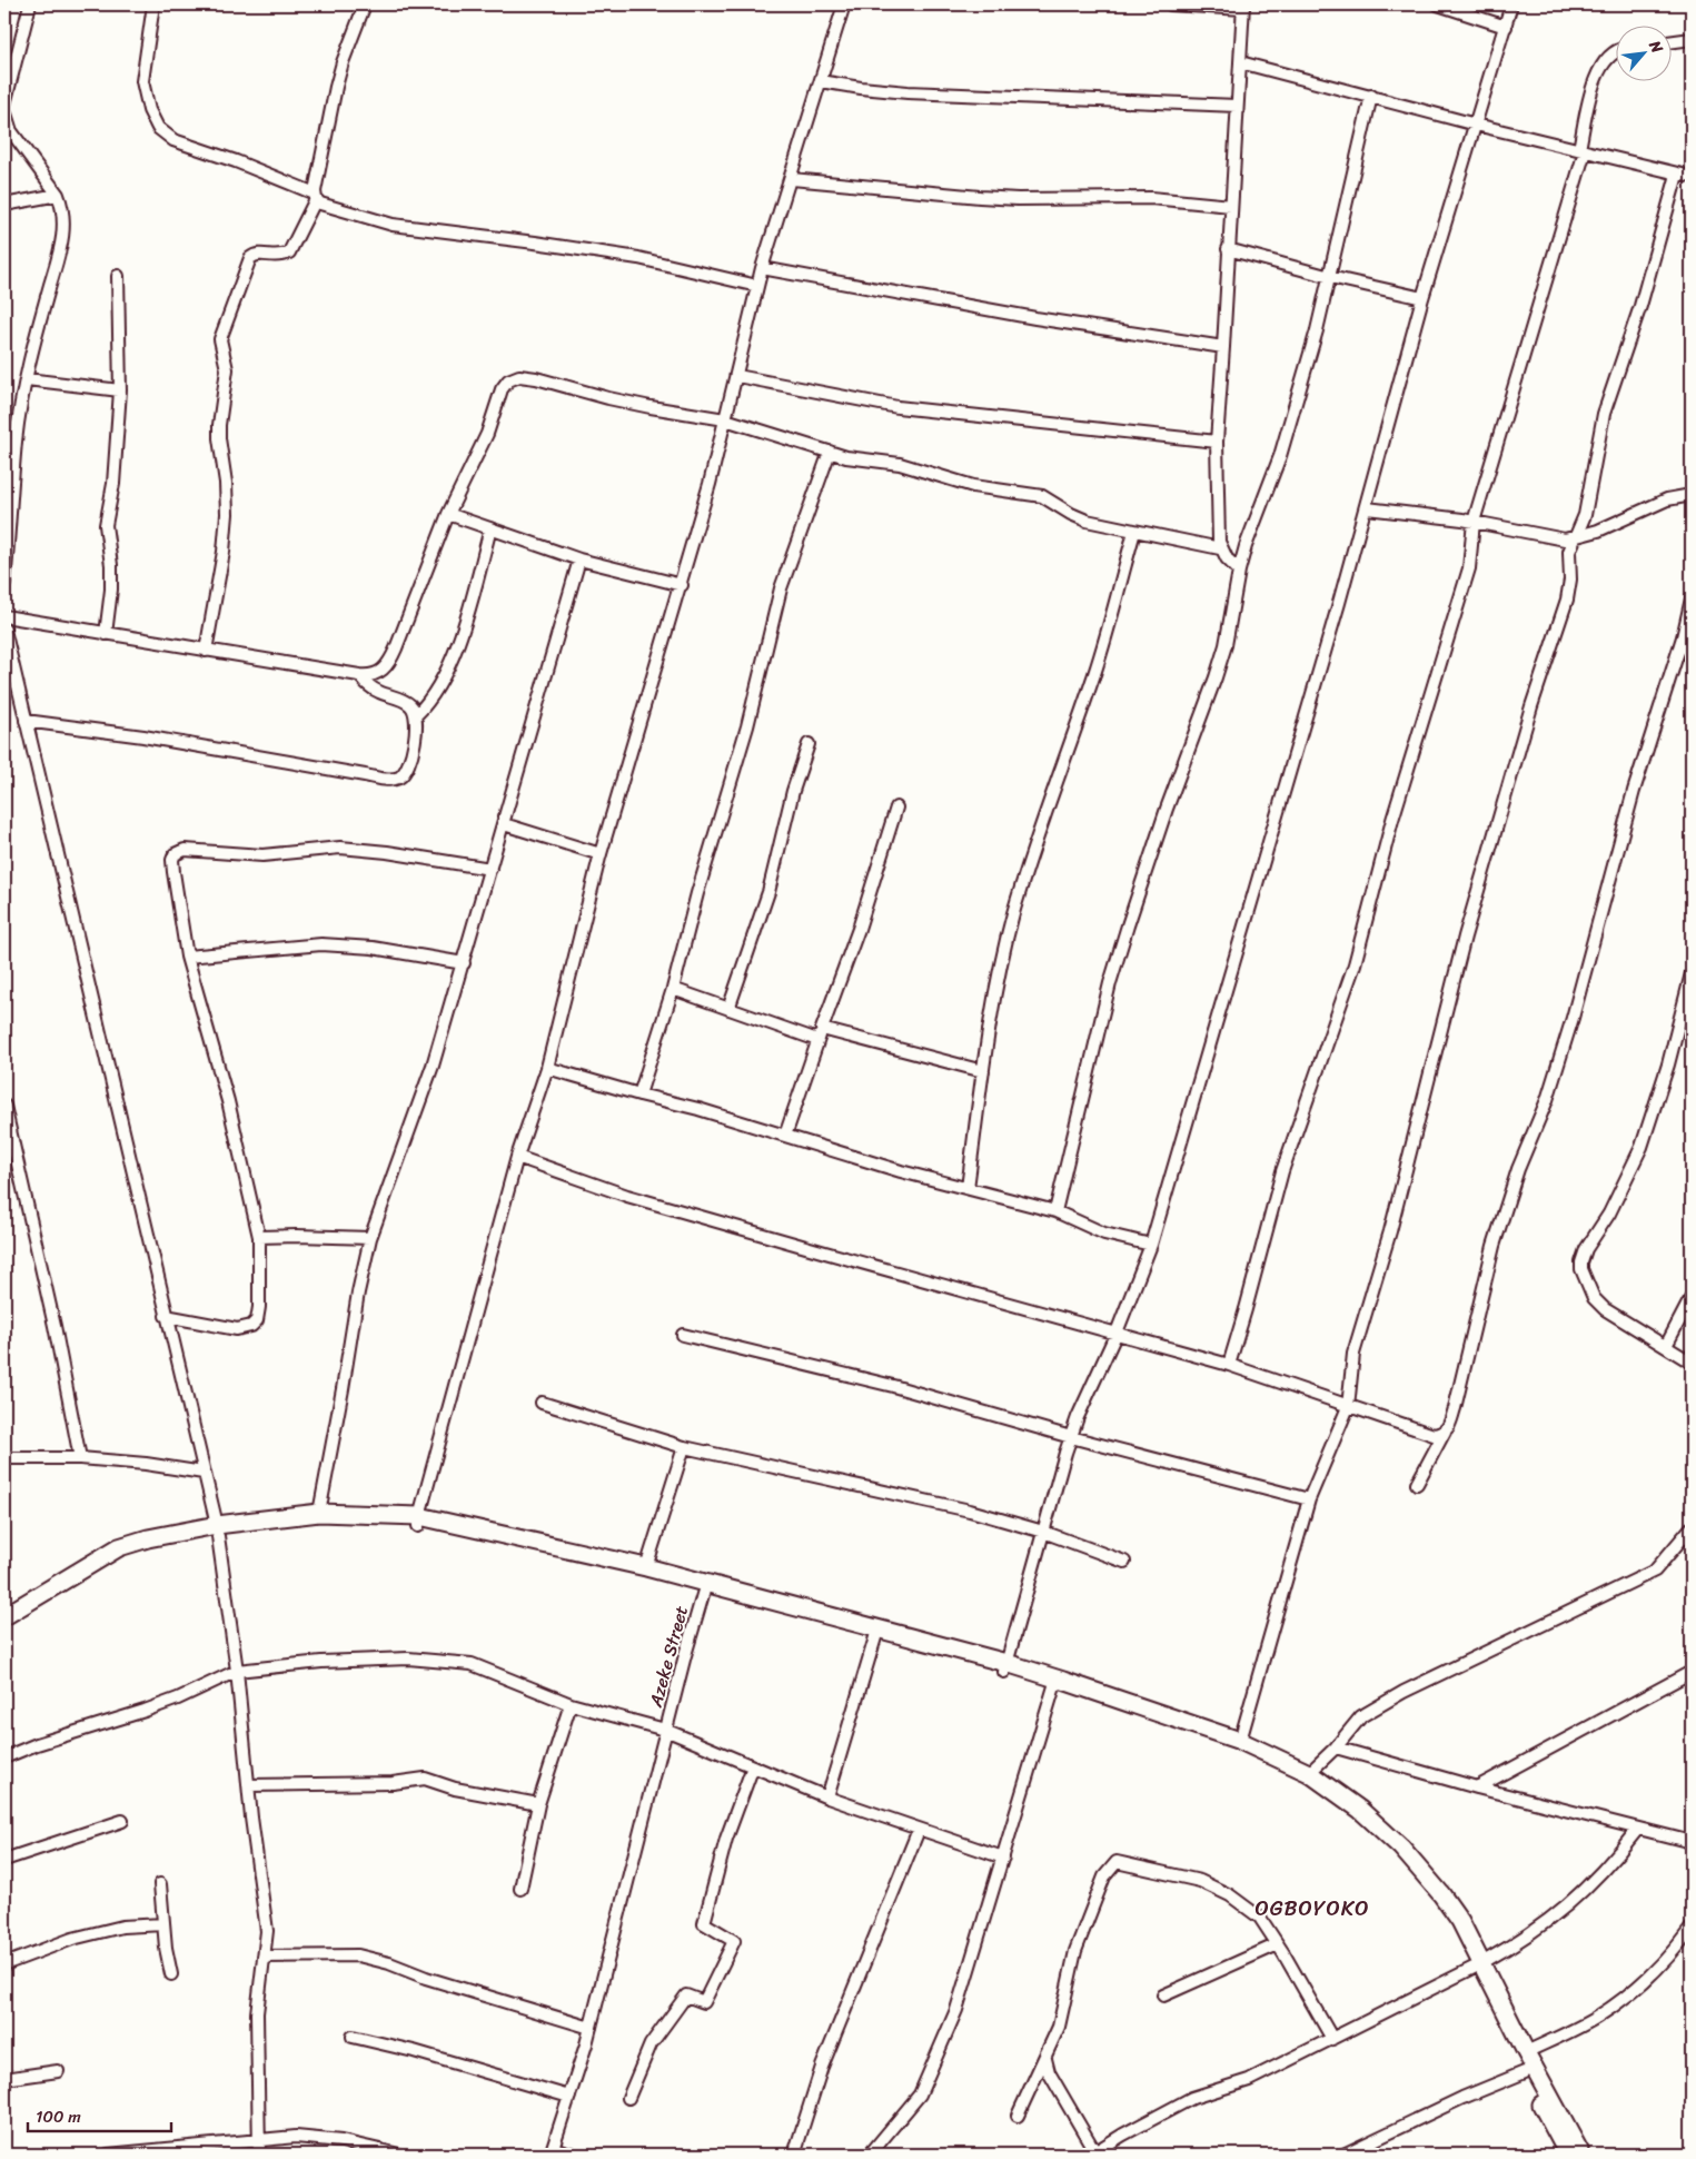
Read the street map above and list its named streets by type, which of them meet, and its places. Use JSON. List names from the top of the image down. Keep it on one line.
{"streets":{"street":["Azeke Street"]},"districts":["OGBOYOKO"],"scale_bar":"100 m","north":"top right"}
